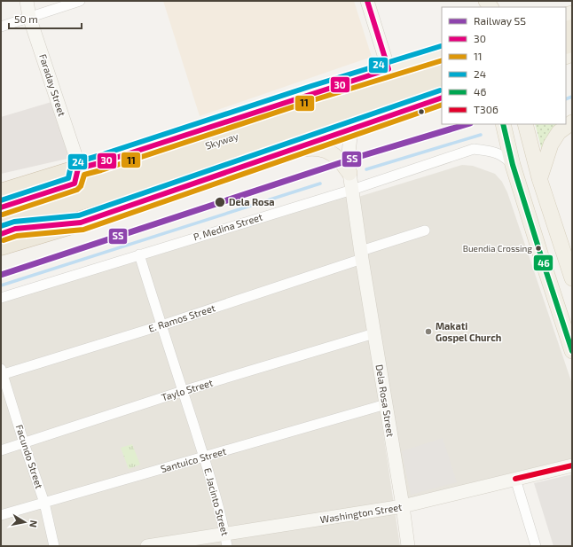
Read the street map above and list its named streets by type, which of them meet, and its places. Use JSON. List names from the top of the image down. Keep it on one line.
{"streets":{"highway":["Skyway"],"street":["Faraday Street","P. Medina Street","E. Ramos Street","Taylo Street","Dela Rosa Street","Facundo Street","Santuico Street","E. Jacinto Street","Washington Street"]},"crossings":[["P. Medina Street","Dela Rosa Street"],["P. Medina Street","E. Jacinto Street"],["E. Ramos Street","Dela Rosa Street"],["E. Ramos Street","Facundo Street"],["E. Ramos Street","E. Jacinto Street"],["Taylo Street","Dela Rosa Street"],["Taylo Street","Facundo Street"],["Taylo Street","E. Jacinto Street"],["Dela Rosa Street","Santuico Street"],["Dela Rosa Street","Washington Street"],["Facundo Street","Santuico Street"],["Santuico Street","E. Jacinto Street"],["E. Jacinto Street","Washington Street"]],"places":["Dela Rosa","Buendia Crossing","Makati Gospel Church"],"lines":["transit line 30","transit line 24","transit line 11","rail line SS","transit line 46","transit line T306"],"legend":["Railway SS","30","11","24","46","T306"],"scale_bar":"50 m","north":"right"}
